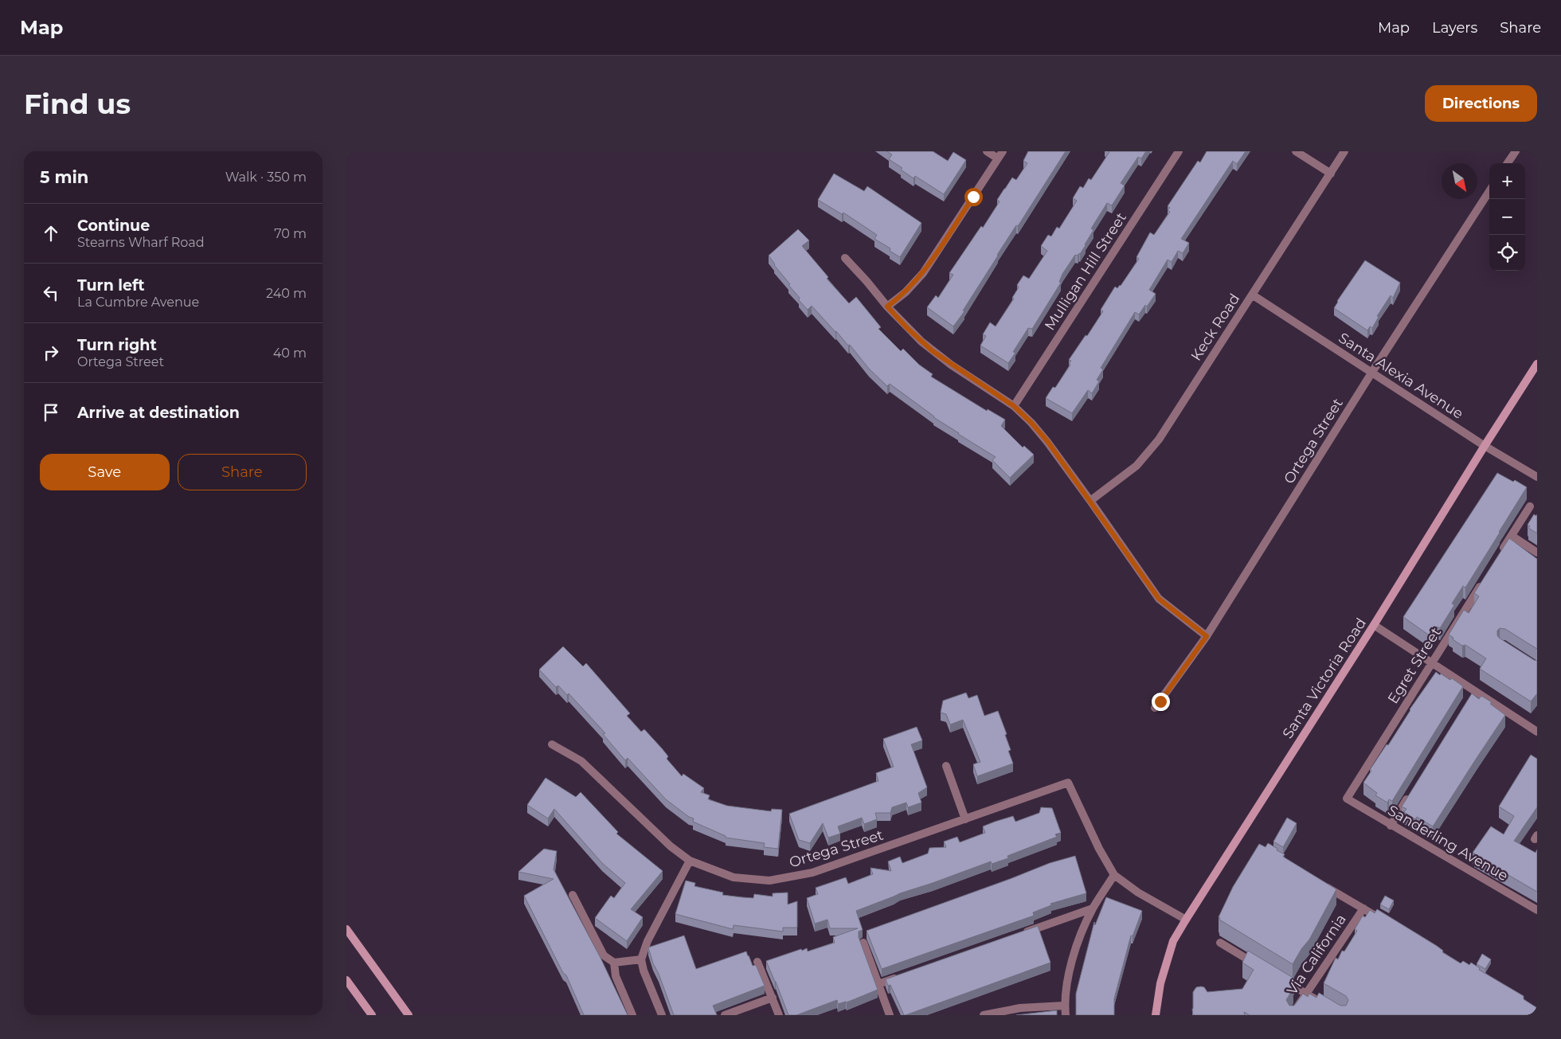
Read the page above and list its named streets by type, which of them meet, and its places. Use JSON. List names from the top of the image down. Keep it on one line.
{"streets":{"street":["Mulligan Hill Street","Keck Road","Santa Alexia Avenue","Ortega Street","Egret Street","Santa Victoria Road","Sanderling Avenue","Via California"]},"crossings":[["Keck Road","Santa Alexia Avenue"],["Santa Alexia Avenue","Ortega Street"],["Santa Alexia Avenue","Santa Victoria Road"],["Egret Street","Sanderling Avenue"]],"north":"bottom right","page":{"header":"Map","nav":["Map","Layers","Share"],"buttons":["Directions",["Save","Share"]],"title":"Find us","heading":["5 min","Walk · 350 m"],"map_buttons":["+","−"],"list":[["Continue","Stearns Wharf Road","70 m"],["Turn left","La Cumbre Avenue","240 m"],["Turn right","Ortega Street","40 m"],"Arrive at destination"]}}
